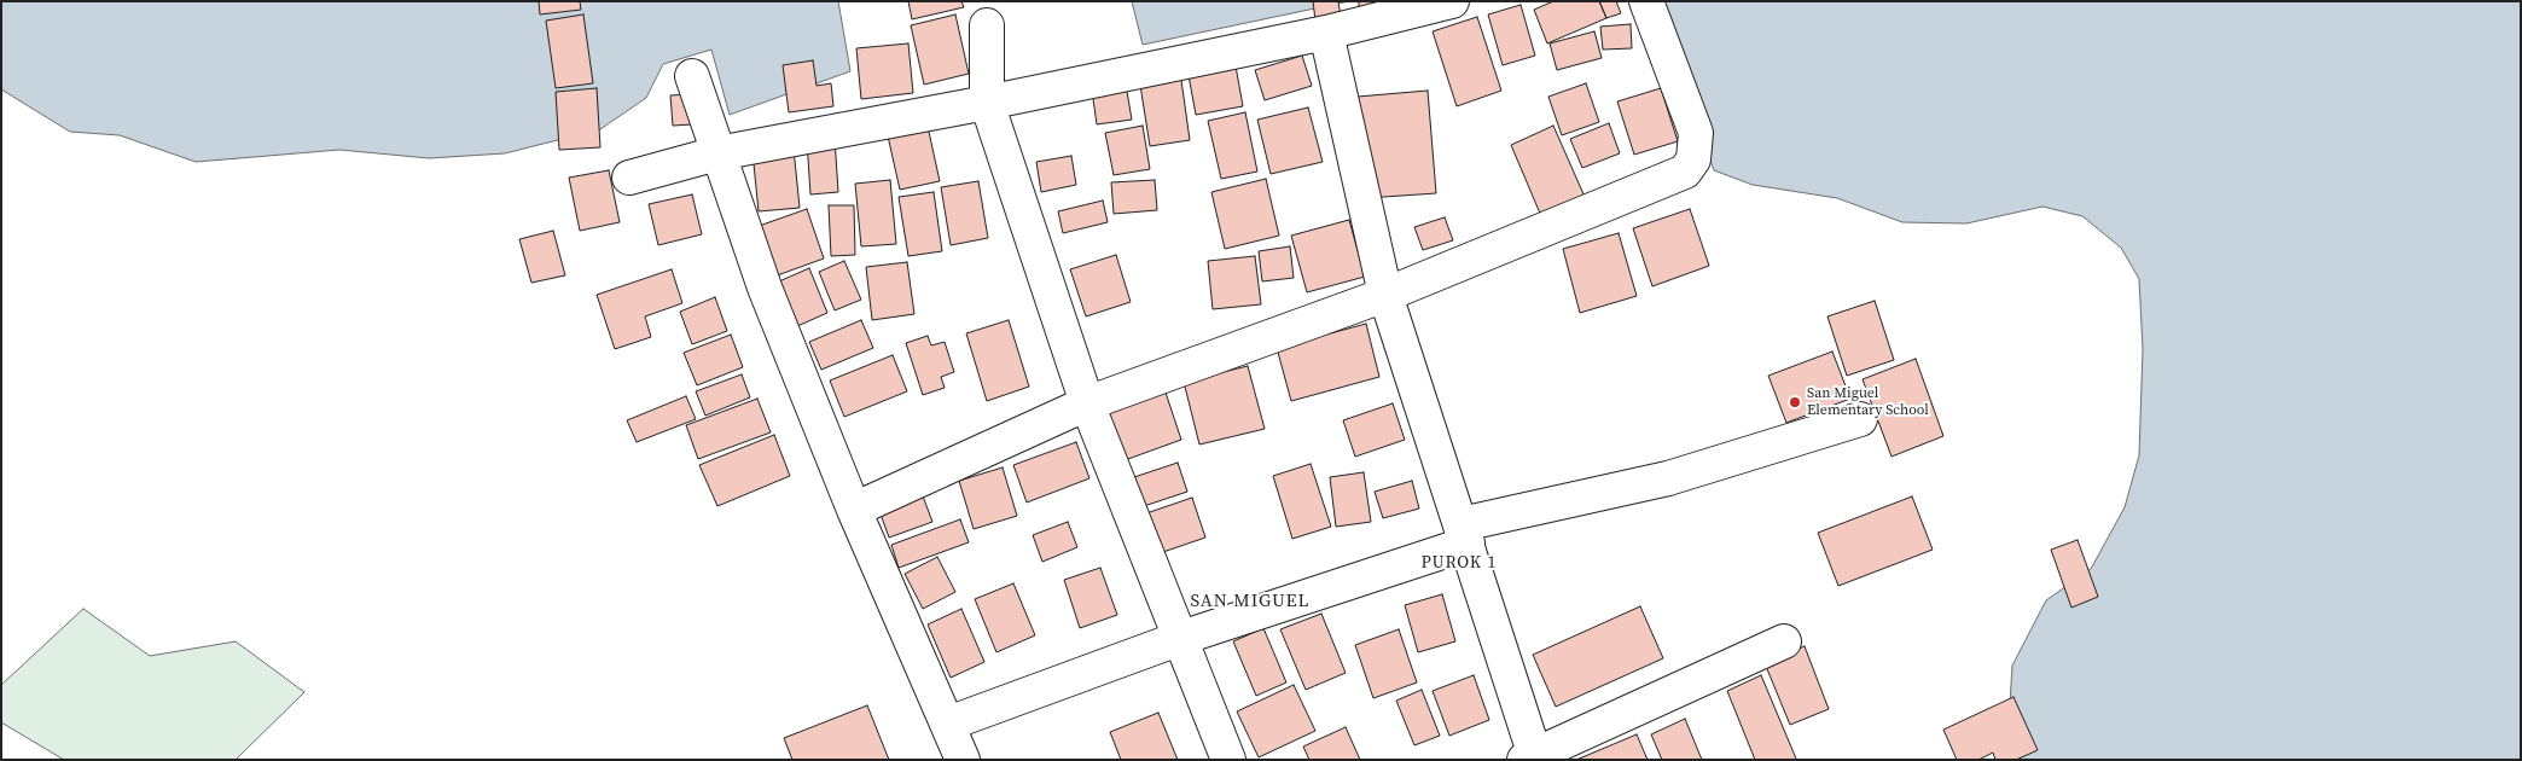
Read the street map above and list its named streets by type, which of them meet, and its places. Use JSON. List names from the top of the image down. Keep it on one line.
{"districts":["PUROK 1","SAN MIGUEL"],"places":["San Miguel Elementary School"]}
